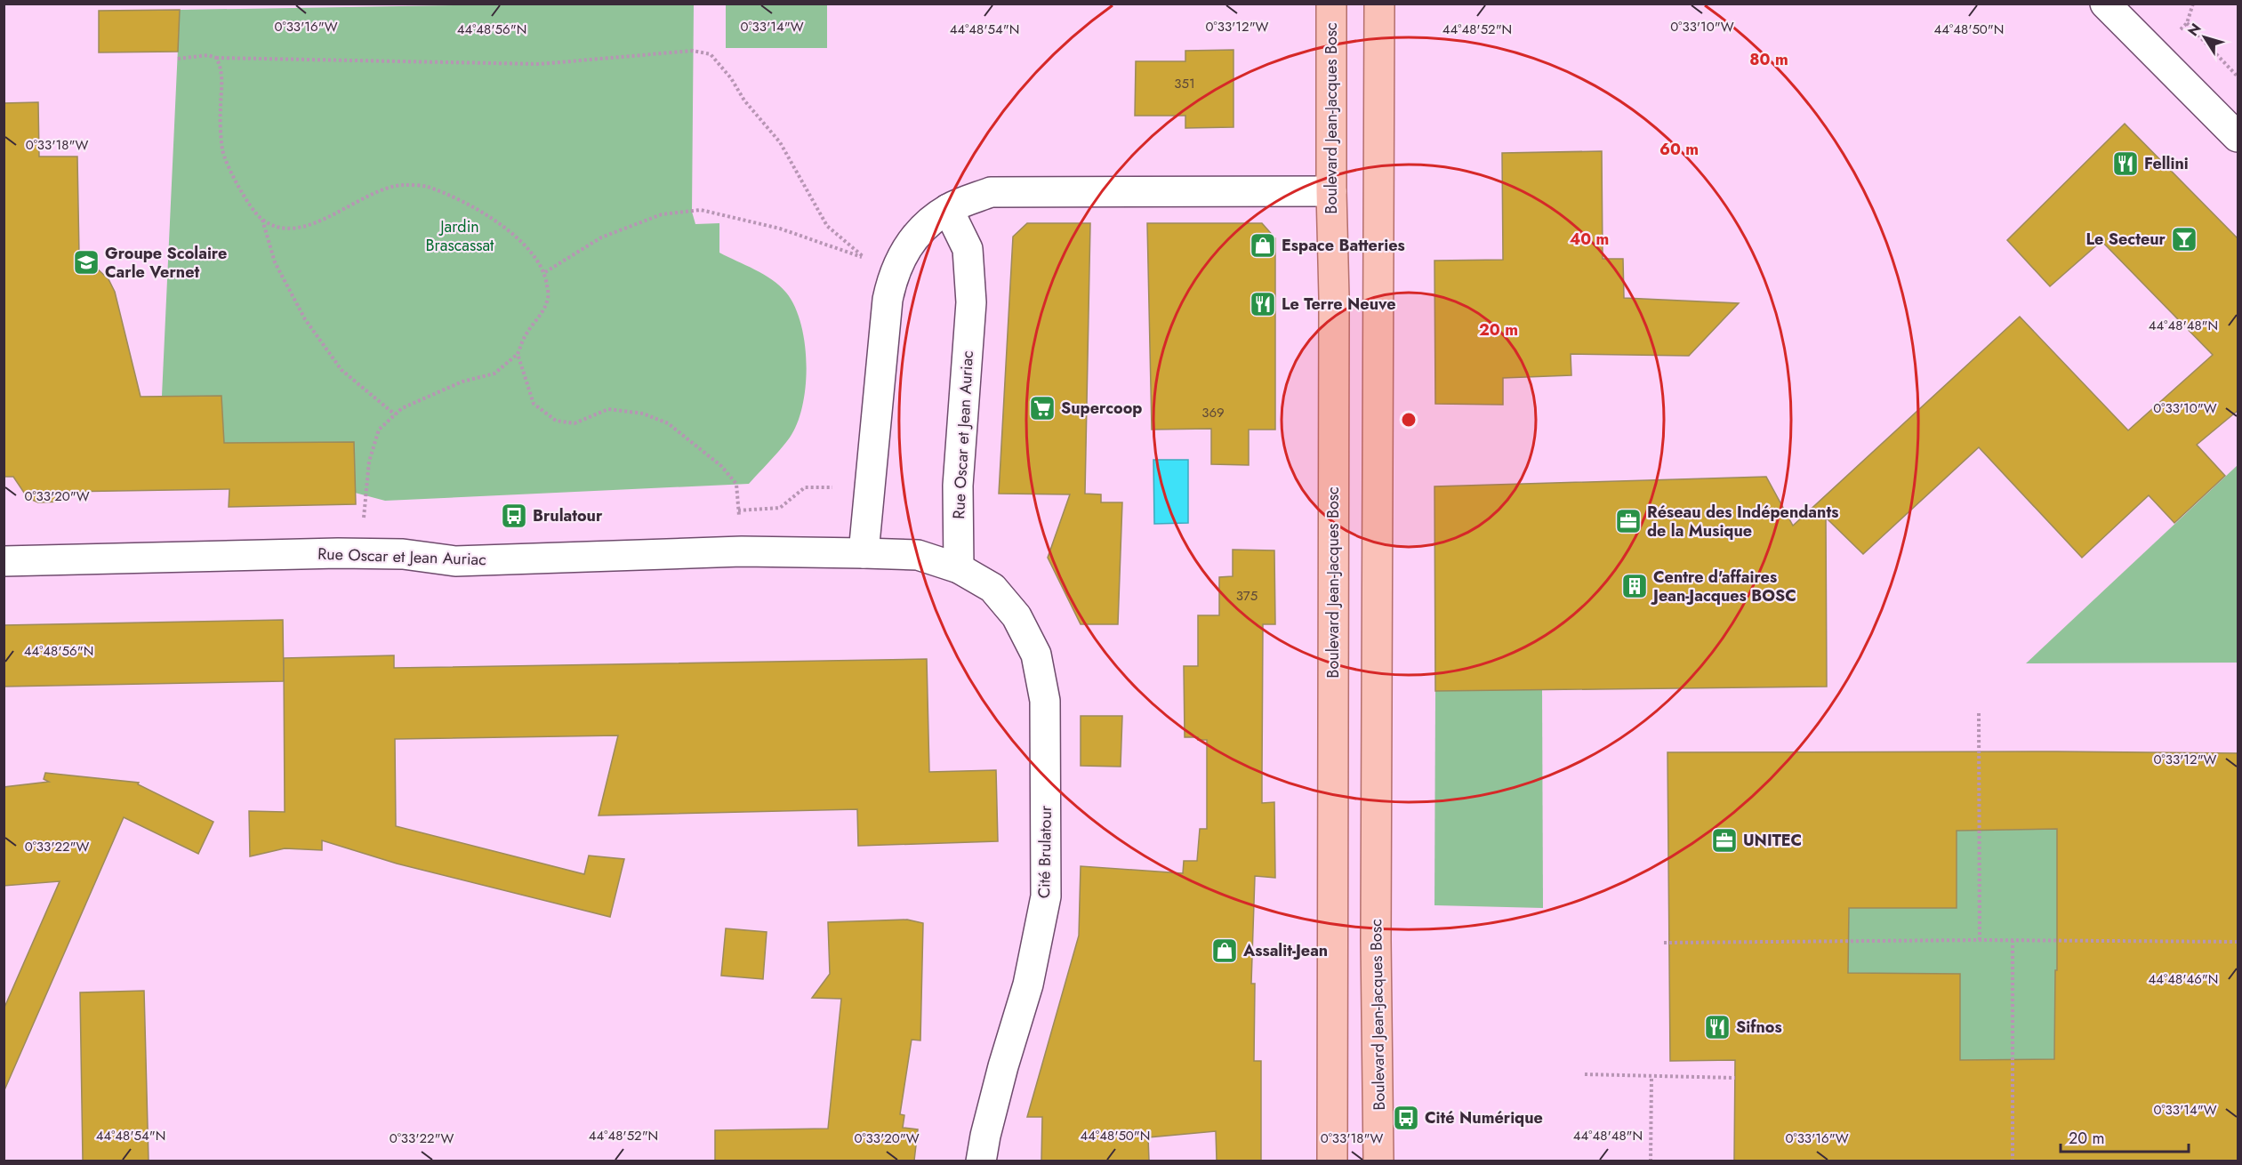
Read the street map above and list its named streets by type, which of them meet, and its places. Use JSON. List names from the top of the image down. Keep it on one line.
{"streets":{"main road":["Boulevard Jean-Jacques Bosc"],"street":["Rue Oscar et Jean Auriac","Cité Brulatour"]},"crossings":[["Rue Oscar et Jean Auriac","Cité Brulatour"]],"parks":["Jardin Brascassat"],"places":{"restaurant":["Fellini","Le Terre Neuve","Sifnos"],"bar":["Le Secteur"],"shop":["Espace Batteries","Assalit-Jean"],"school or university":["Groupe Scolaire Carle Vernet"],"supermarket":["Supercoop"],"bus stop":["Brulatour","Cité Numérique"],"office":["Réseau des Indépendants de la Musique","UNITEC"],"building":["Centre d'affaires Jean-Jacques BOSC"]},"house_numbers":["351","369","375"],"scale_bar":"20 m","north":"top left","coordinates":["0°33'16\"W","0°33'14\"W","0°33'12\"W","0°33'10\"W","44°48'56\"N","44°48'54\"N","44°48'52\"N","44°48'50\"N","0°33'18\"W","44°48'48\"N","0°33'20\"W","0°33'22\"W","44°48'46\"N"],"rings":["80 m","60 m","40 m","20 m"]}
